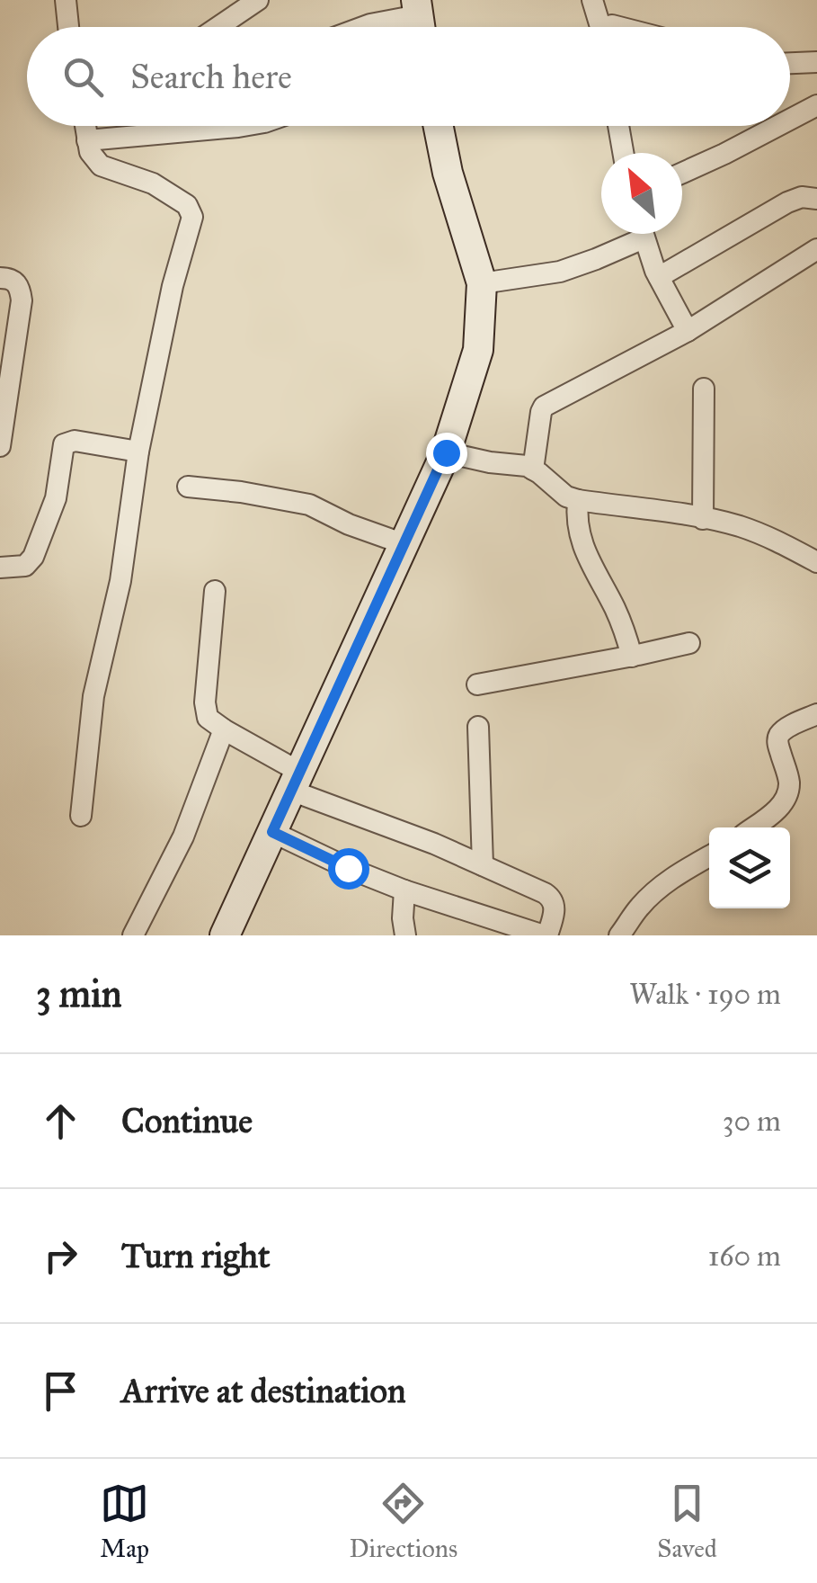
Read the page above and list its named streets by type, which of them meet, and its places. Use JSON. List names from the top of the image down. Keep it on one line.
{"north":"top left","page":{"search":"Search here","heading":["3 min","Walk · 190 m"],"list":[["Continue","30 m"],["Turn right","160 m"],"Arrive at destination"],"nav":["Map","Directions","Saved"]}}
